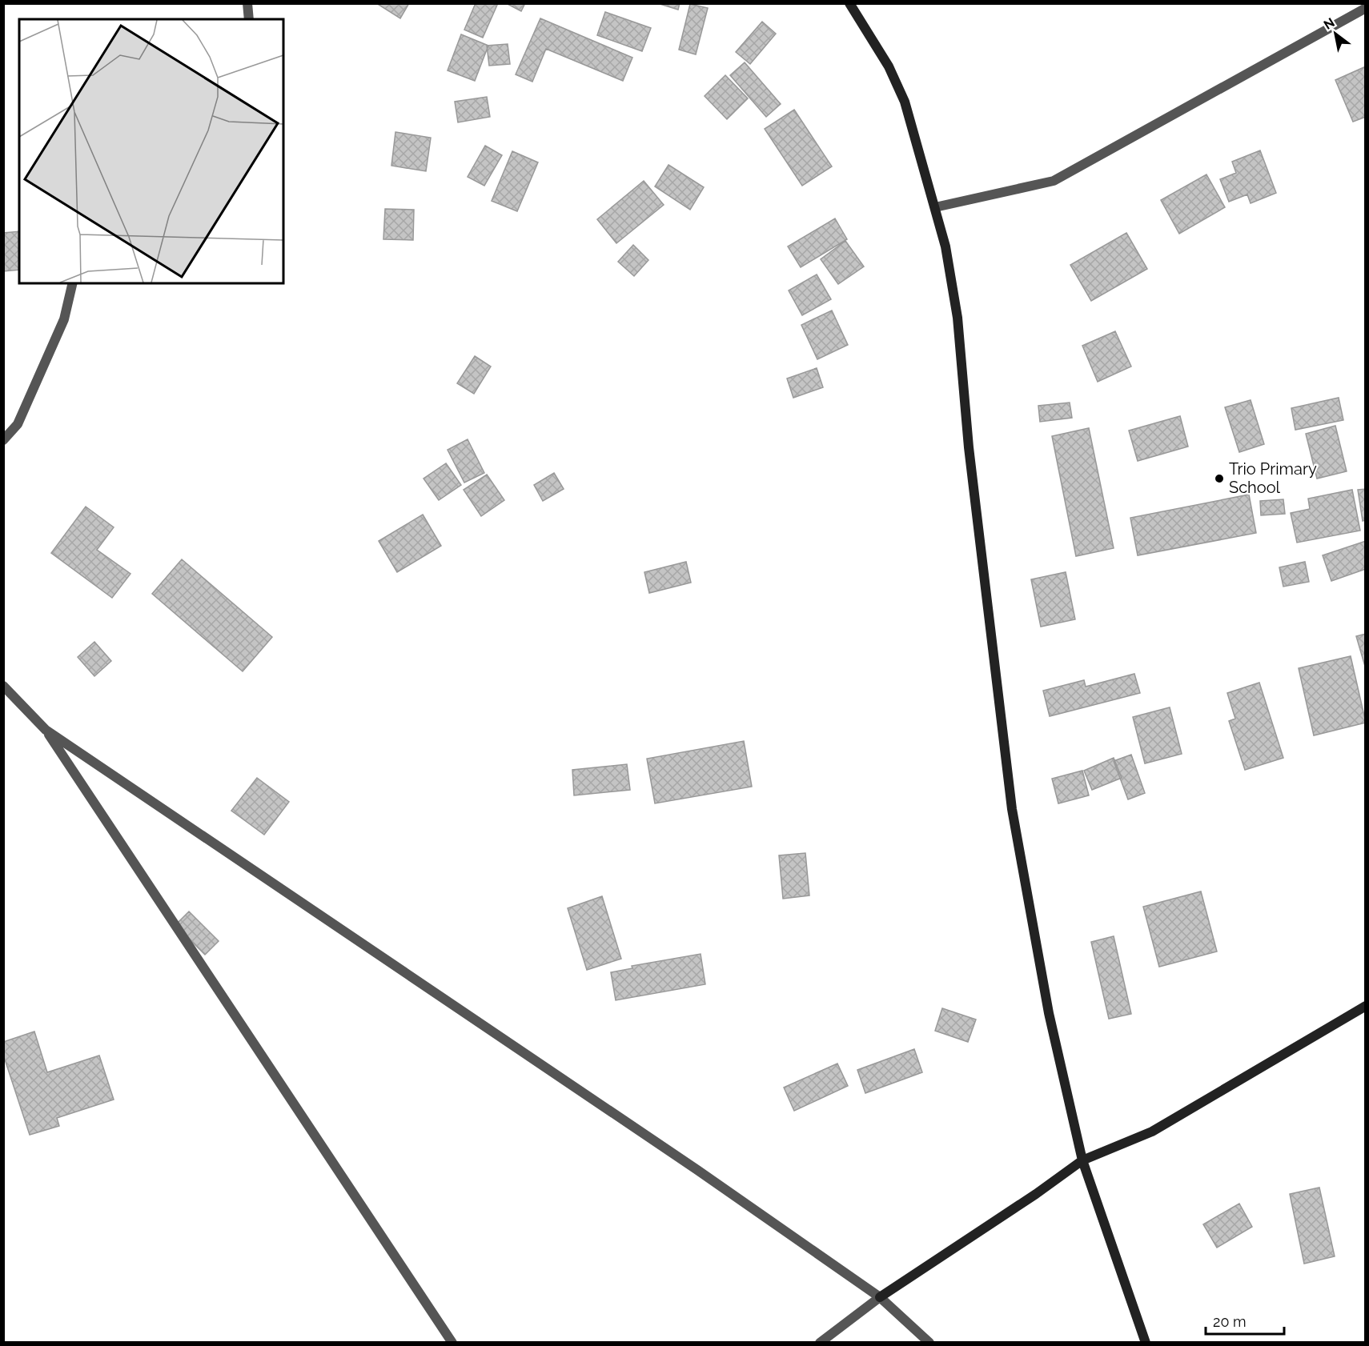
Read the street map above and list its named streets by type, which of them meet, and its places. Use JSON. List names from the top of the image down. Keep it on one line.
{"places":["Trio Primary School"],"scale_bar":"20 m","north":"top left"}
